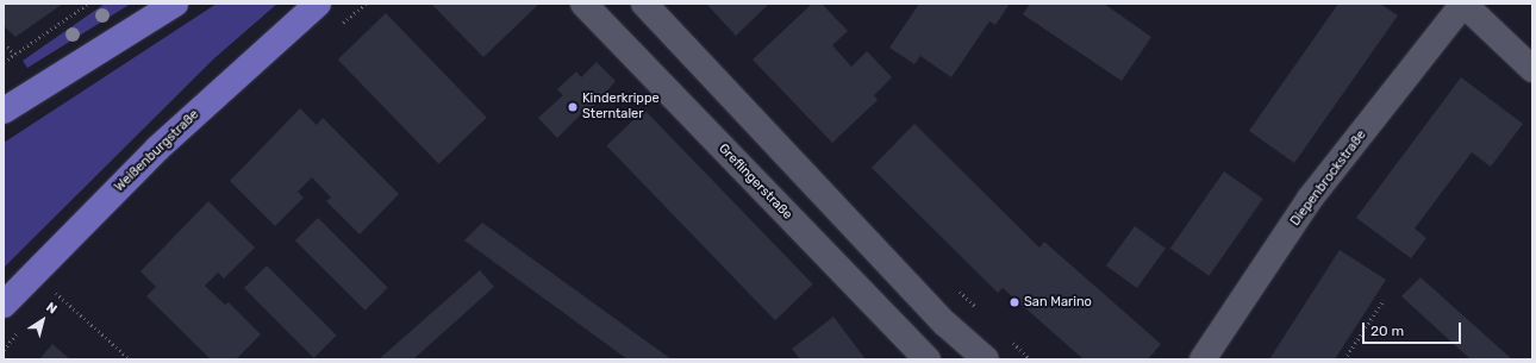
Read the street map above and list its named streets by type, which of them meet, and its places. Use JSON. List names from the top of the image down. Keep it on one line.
{"streets":{"main road":["Weißenburgstraße"],"street":["Diepenbrockstraße","Greflingerstraße"]},"places":["Kinderkrippe Sterntaler","San Marino"],"scale_bar":"20 m","north":"top right"}
